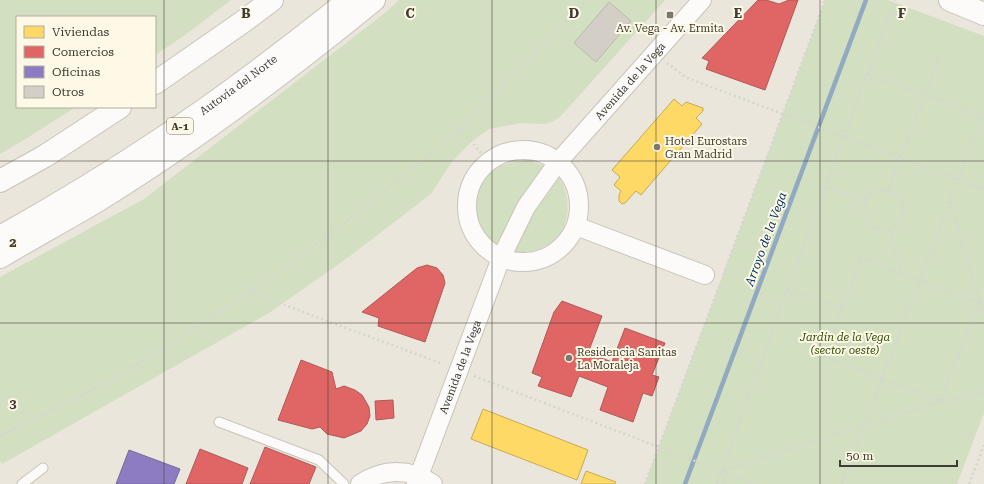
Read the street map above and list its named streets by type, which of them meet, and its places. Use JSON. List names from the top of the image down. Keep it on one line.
{"streets":{"main road":["Autovía del Norte","A-1"],"street":["Avenida de la Vega"]},"water":["Arroyo de la Vega"],"parks":["Jardín de la Vega (sector oeste)"],"places":{"transit":["Av. Vega - Av. Ermita"],"other":["Hotel Eurostars Gran Madrid","Residencia Sanitas La Moraleja"]},"legend":["Viviendas","Comercios","Oficinas","Otros"],"scale_bar":"50 m","grid":{"columns":["B","C","D","E","F"],"rows":["2","3"]}}
